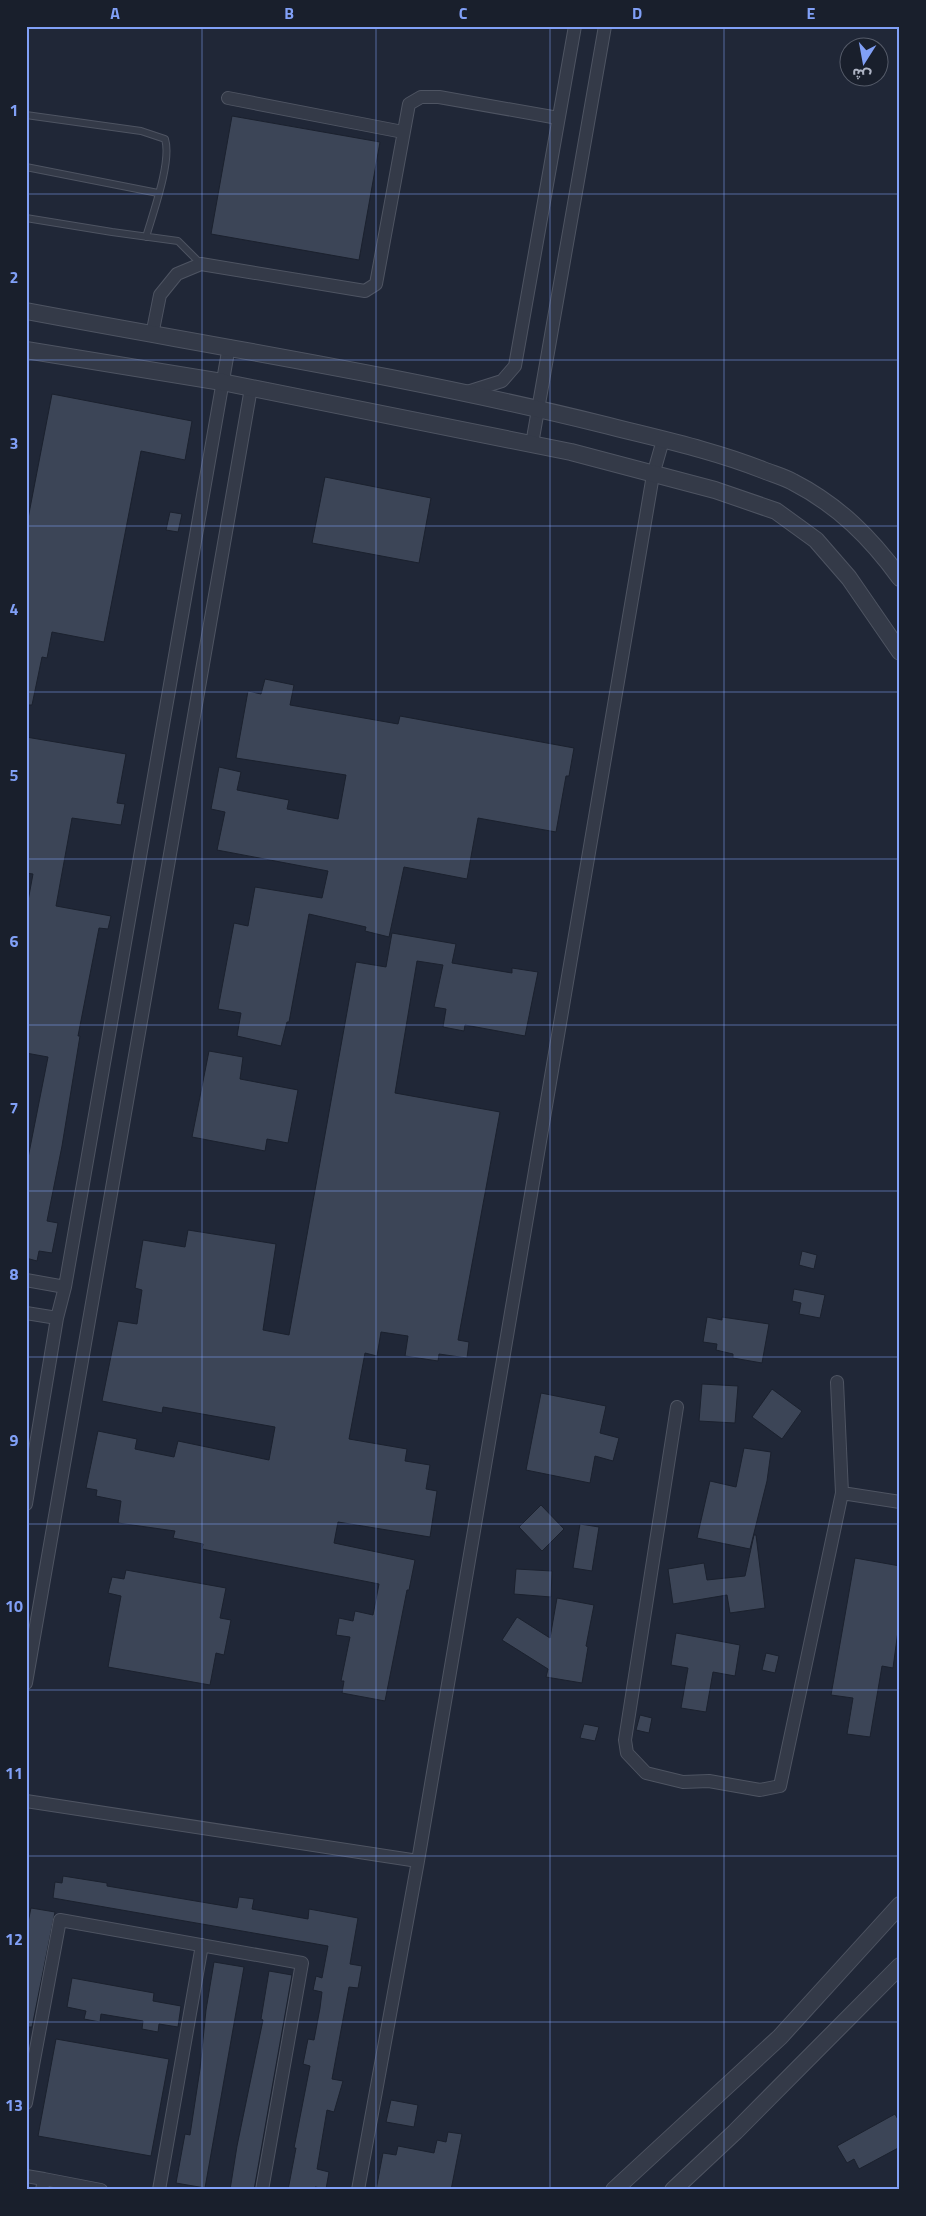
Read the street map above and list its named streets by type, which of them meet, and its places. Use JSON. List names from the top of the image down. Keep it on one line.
{"north":"bottom","grid":{"columns":["A","B","C","D","E"],"rows":["1","2","3","4","5","6","7","8","9","10","11","12","13"]}}
